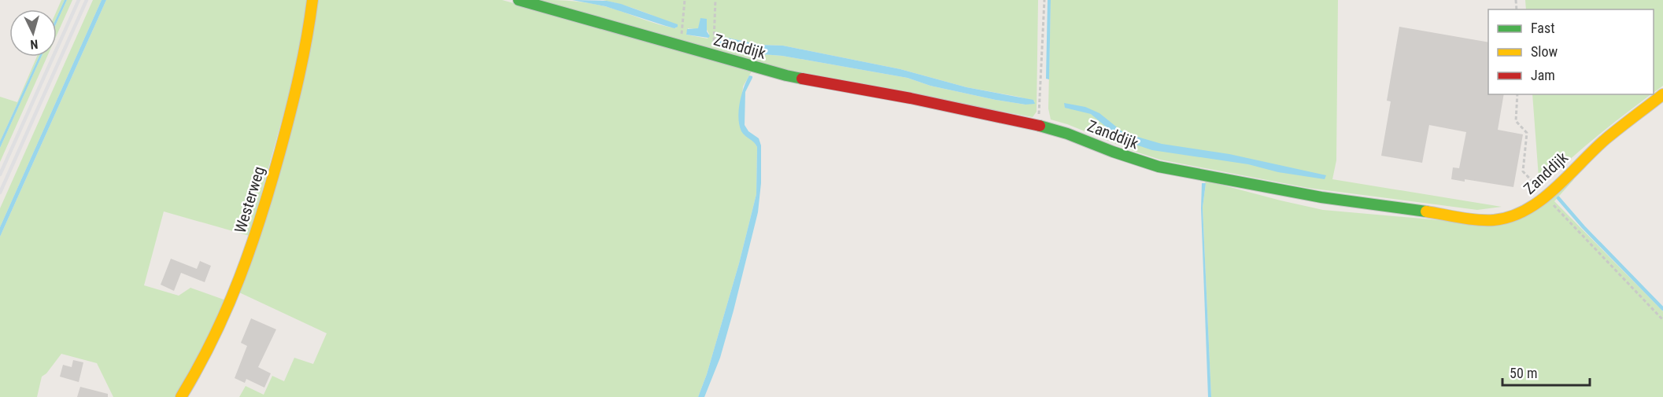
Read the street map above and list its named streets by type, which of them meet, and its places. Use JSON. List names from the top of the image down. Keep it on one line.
{"streets":{"street":["Zanddijk","Westerweg"]},"legend":["Fast","Slow","Jam"],"scale_bar":"50 m","north":"bottom"}
